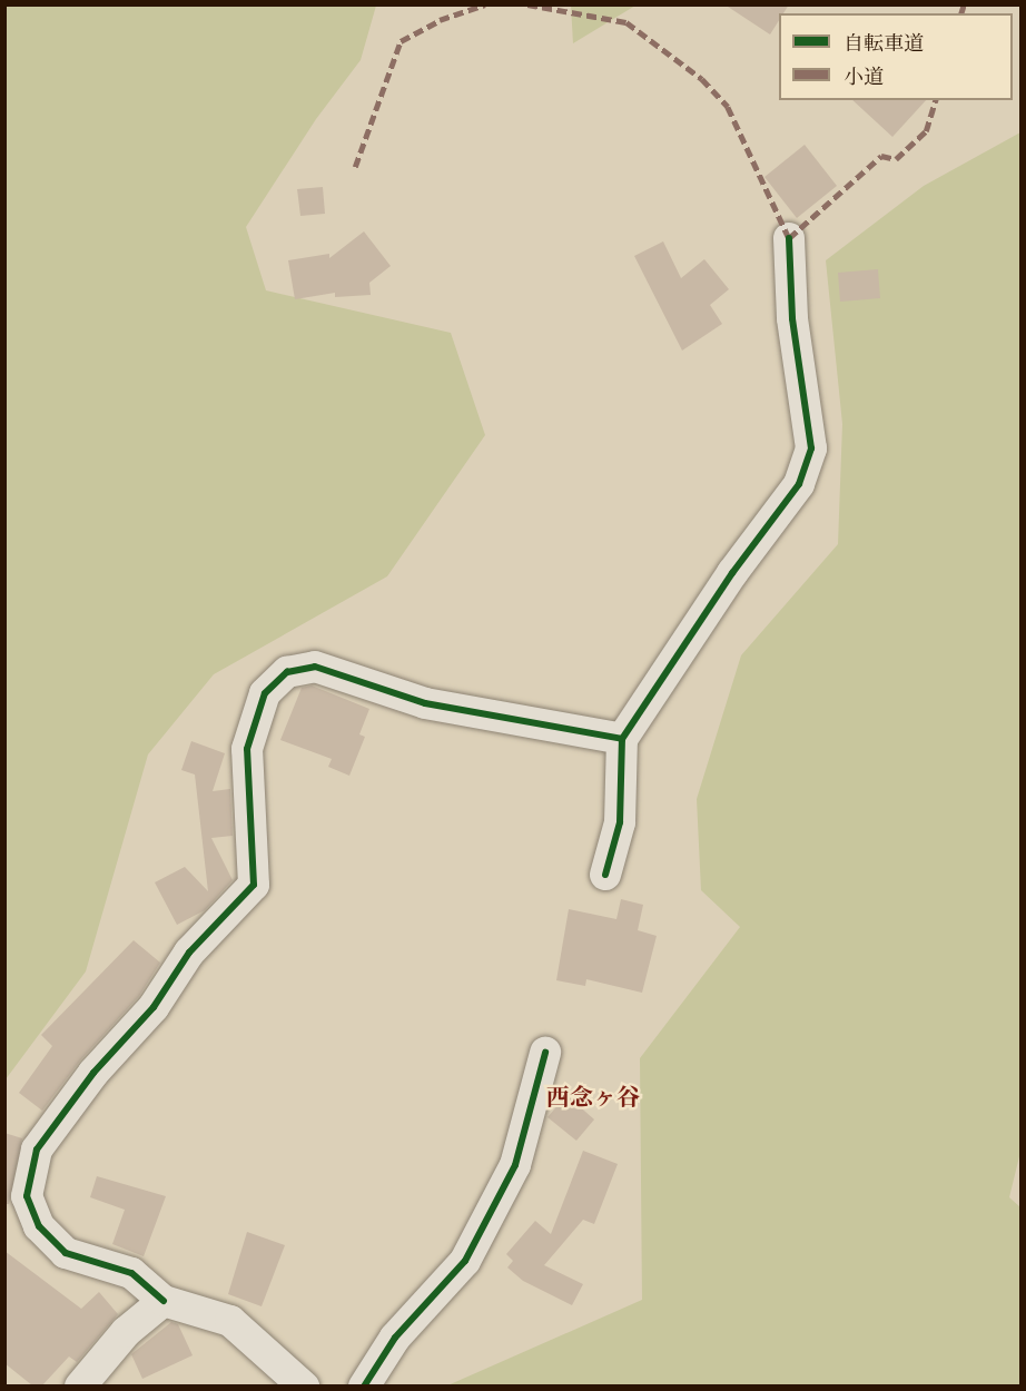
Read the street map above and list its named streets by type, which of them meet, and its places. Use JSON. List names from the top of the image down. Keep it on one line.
{"districts":["西念ヶ谷"],"legend":["自転車道","小道"]}
